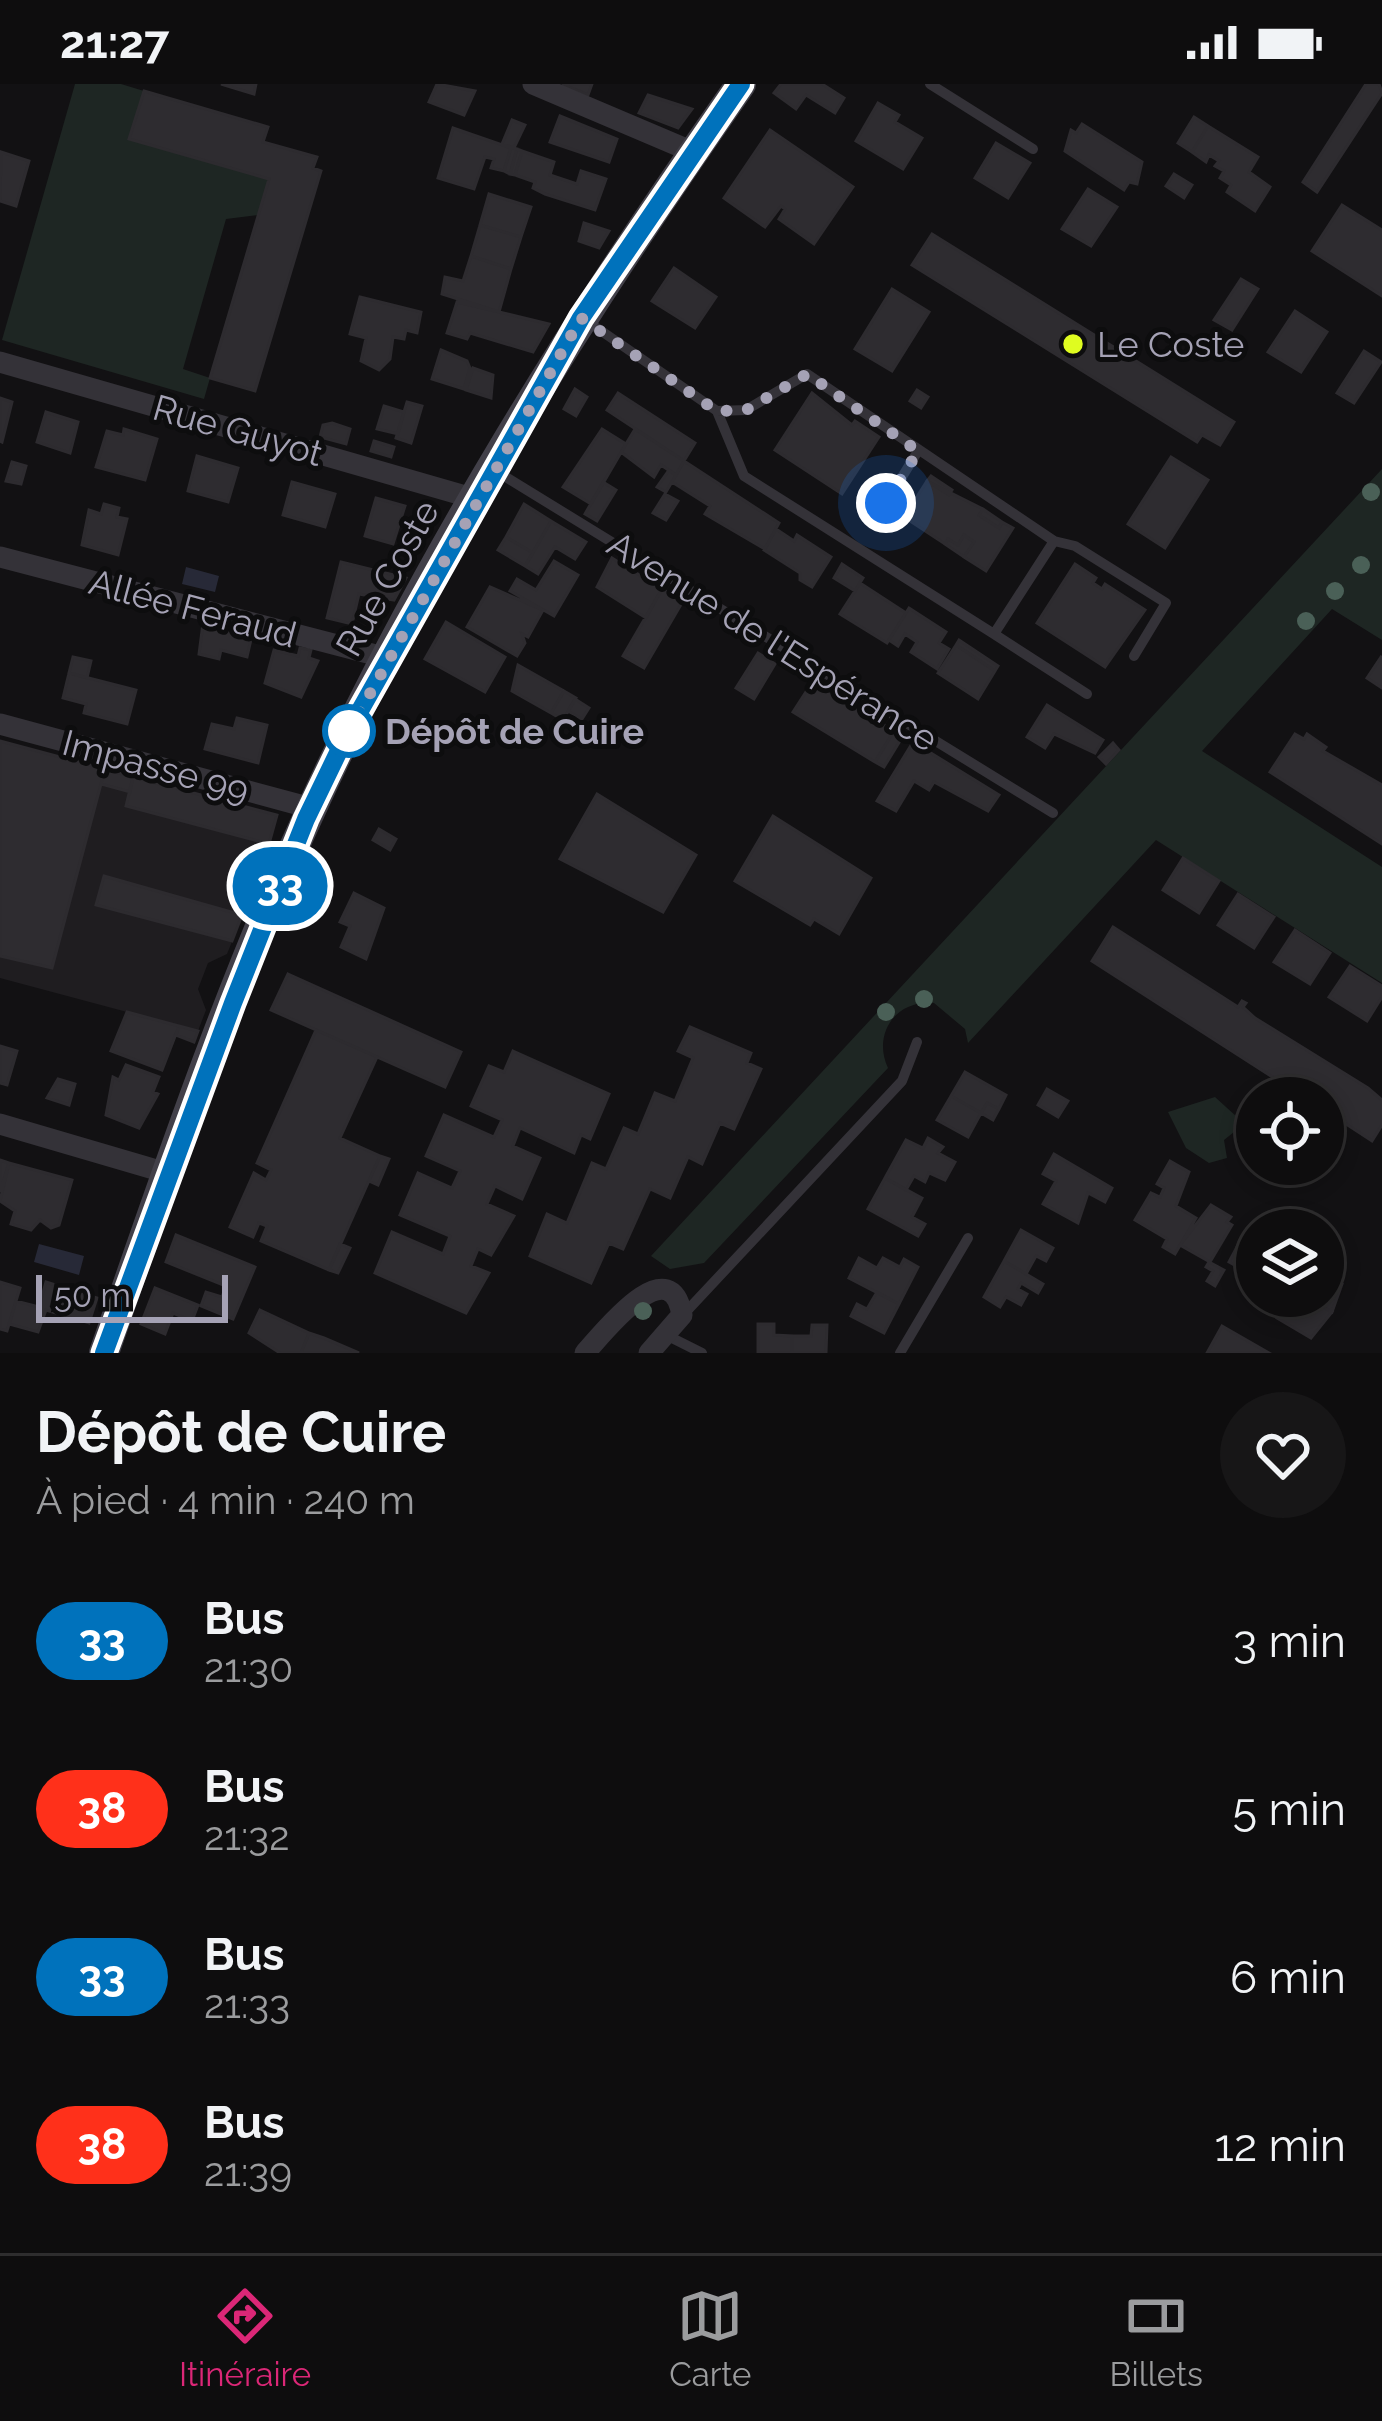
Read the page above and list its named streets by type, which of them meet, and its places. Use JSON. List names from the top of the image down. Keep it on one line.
{"streets":{"main road":["Rue Coste"],"street":["Rue Guyot","Allée Feraud","Impasse 99"],"lane":["Avenue de l'Espérance"]},"crossings":[["Rue Guyot","Rue Coste"],["Rue Coste","Allée Feraud"],["Rue Coste","Avenue de l'Espérance"],["Rue Coste","Impasse 99"]],"places":["Le Coste","Dépôt de Cuire"],"lines":["bus line 33"],"scale_bar":"50 m","page":{"status":"21:27","on_map":"33","scale":"50 m","heading":["Dépôt de Cuire","À pied · 4 min · 240 m"],"list":[{"mark":"33","name":"Bus","note":"21:30","value":"3 min"},{"mark":"38","name":"Bus","note":"21:32","value":"5 min"},{"mark":"33","name":"Bus","note":"21:33","value":"6 min"},{"mark":"38","name":"Bus","note":"21:39","value":"12 min"}],"tabs":["Itinéraire","Carte","Billets"]}}
